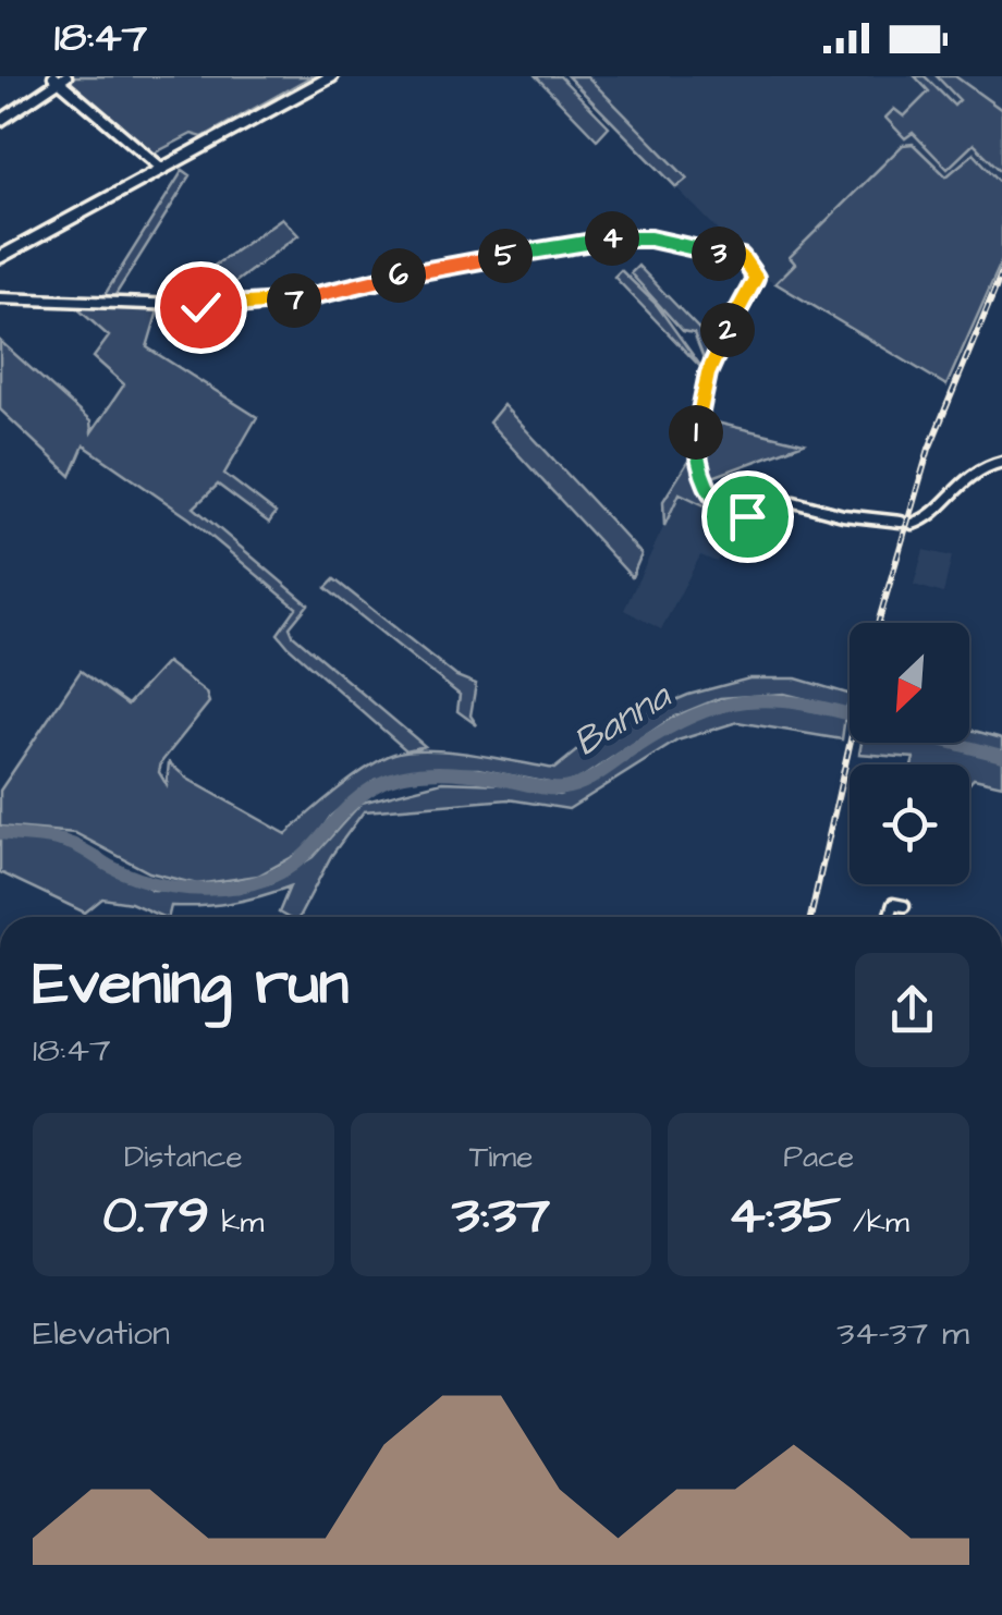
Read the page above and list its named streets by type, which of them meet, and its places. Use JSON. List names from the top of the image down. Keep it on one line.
{"water":["Banna"],"north":"bottom left","page":{"status":"18:47","pins":["4","3","5","6","7","2","1"],"heading":["Evening run","18:47"],"stats":[["Distance","0.79 km"],["Time","3:37"],["Pace","4:35 /km"]],"chart":["Elevation","34–37 m"]}}
